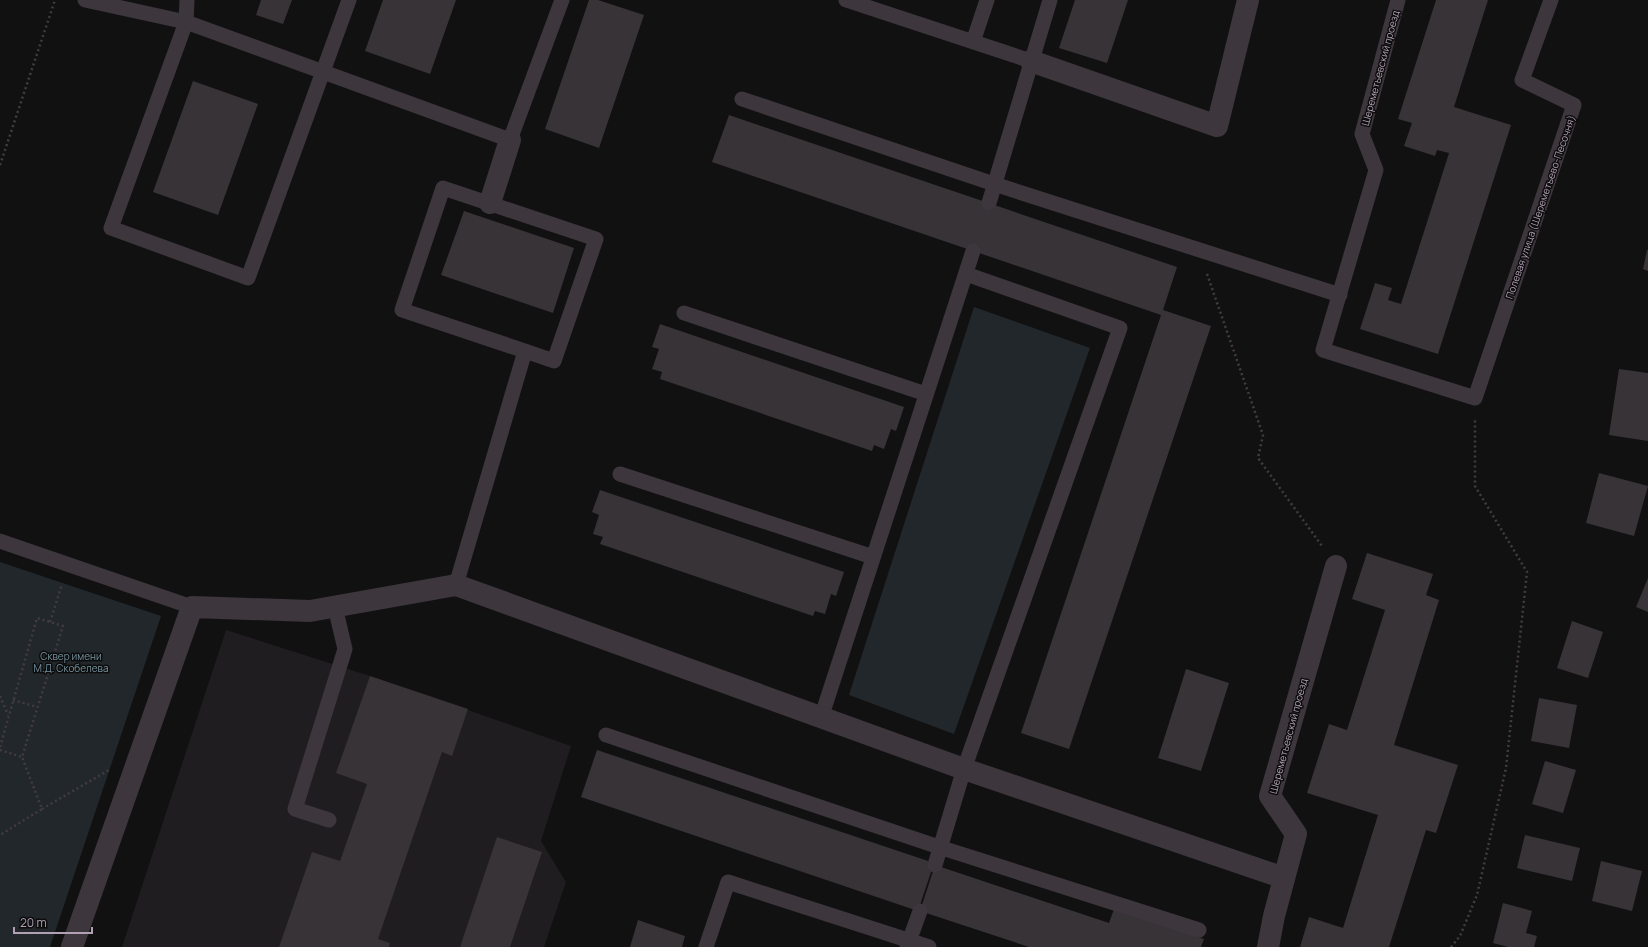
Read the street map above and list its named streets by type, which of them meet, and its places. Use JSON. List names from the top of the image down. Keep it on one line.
{"streets":{"street":["Шереметьевский проезд"],"lane":["Полевая улица (Шереметьево-Песочня)"]},"crossings":[["Шереметьевский проезд","Полевая улица (Шереметьево-Песочня)"]],"parks":["Сквер имени М.Д. Скобелева"],"scale_bar":"20 m"}
